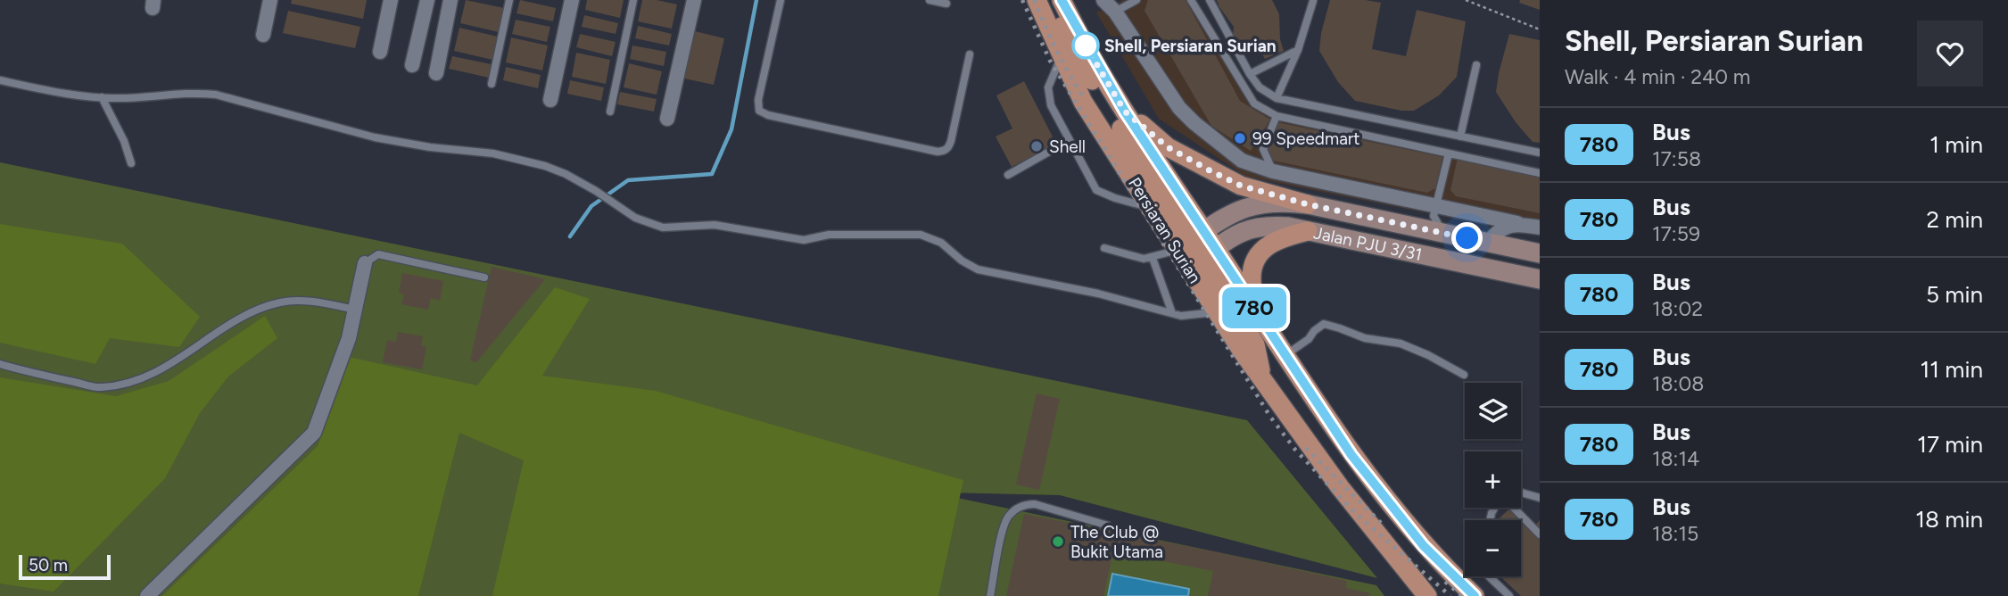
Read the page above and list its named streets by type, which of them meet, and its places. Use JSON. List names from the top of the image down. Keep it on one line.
{"streets":{"main road":["Persiaran Surian"],"street":["Jalan PJU 3/31"]},"crossings":[["Persiaran Surian","Jalan PJU 3/31"]],"places":["Shell, Persiaran Surian","99 Speedmart","Shell","The Club @ Bukit Utama"],"lines":["bus line 780"],"scale_bar":"50 m","page":{"on_map":"780","heading":["Shell, Persiaran Surian","Walk · 4 min · 240 m"],"list":[{"mark":"780","name":"Bus","note":"17:58","value":"1 min"},{"mark":"780","name":"Bus","note":"17:59","value":"2 min"},{"mark":"780","name":"Bus","note":"18:02","value":"5 min"},{"mark":"780","name":"Bus","note":"18:08","value":"11 min"},{"mark":"780","name":"Bus","note":"18:14","value":"17 min"},{"mark":"780","name":"Bus","note":"18:15","value":"18 min"}],"map_buttons":["+","−"],"scale":"50 m"}}
